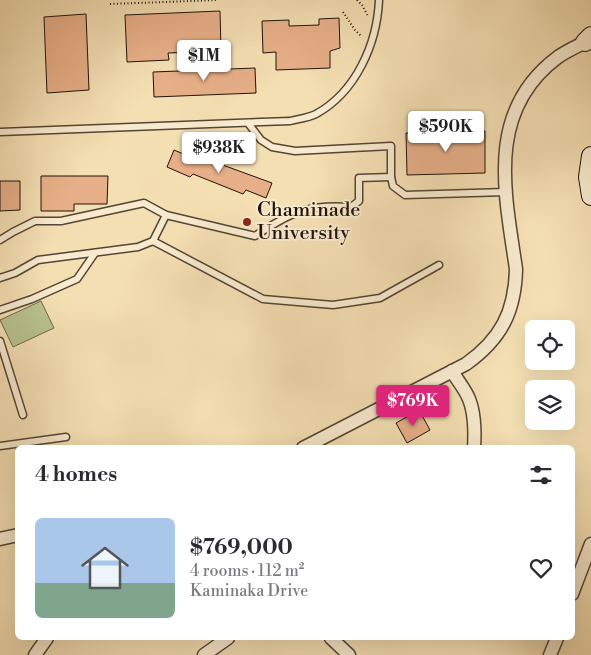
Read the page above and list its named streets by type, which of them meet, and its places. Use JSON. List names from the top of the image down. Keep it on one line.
{"places":["Chaminade University"],"page":{"price":["$1M","$590K","$938K","$769K"],"heading":"4 homes","list":[{"name":"$769,000","note":"4 rooms · 112 m² · Kaminaka Drive"}]}}
